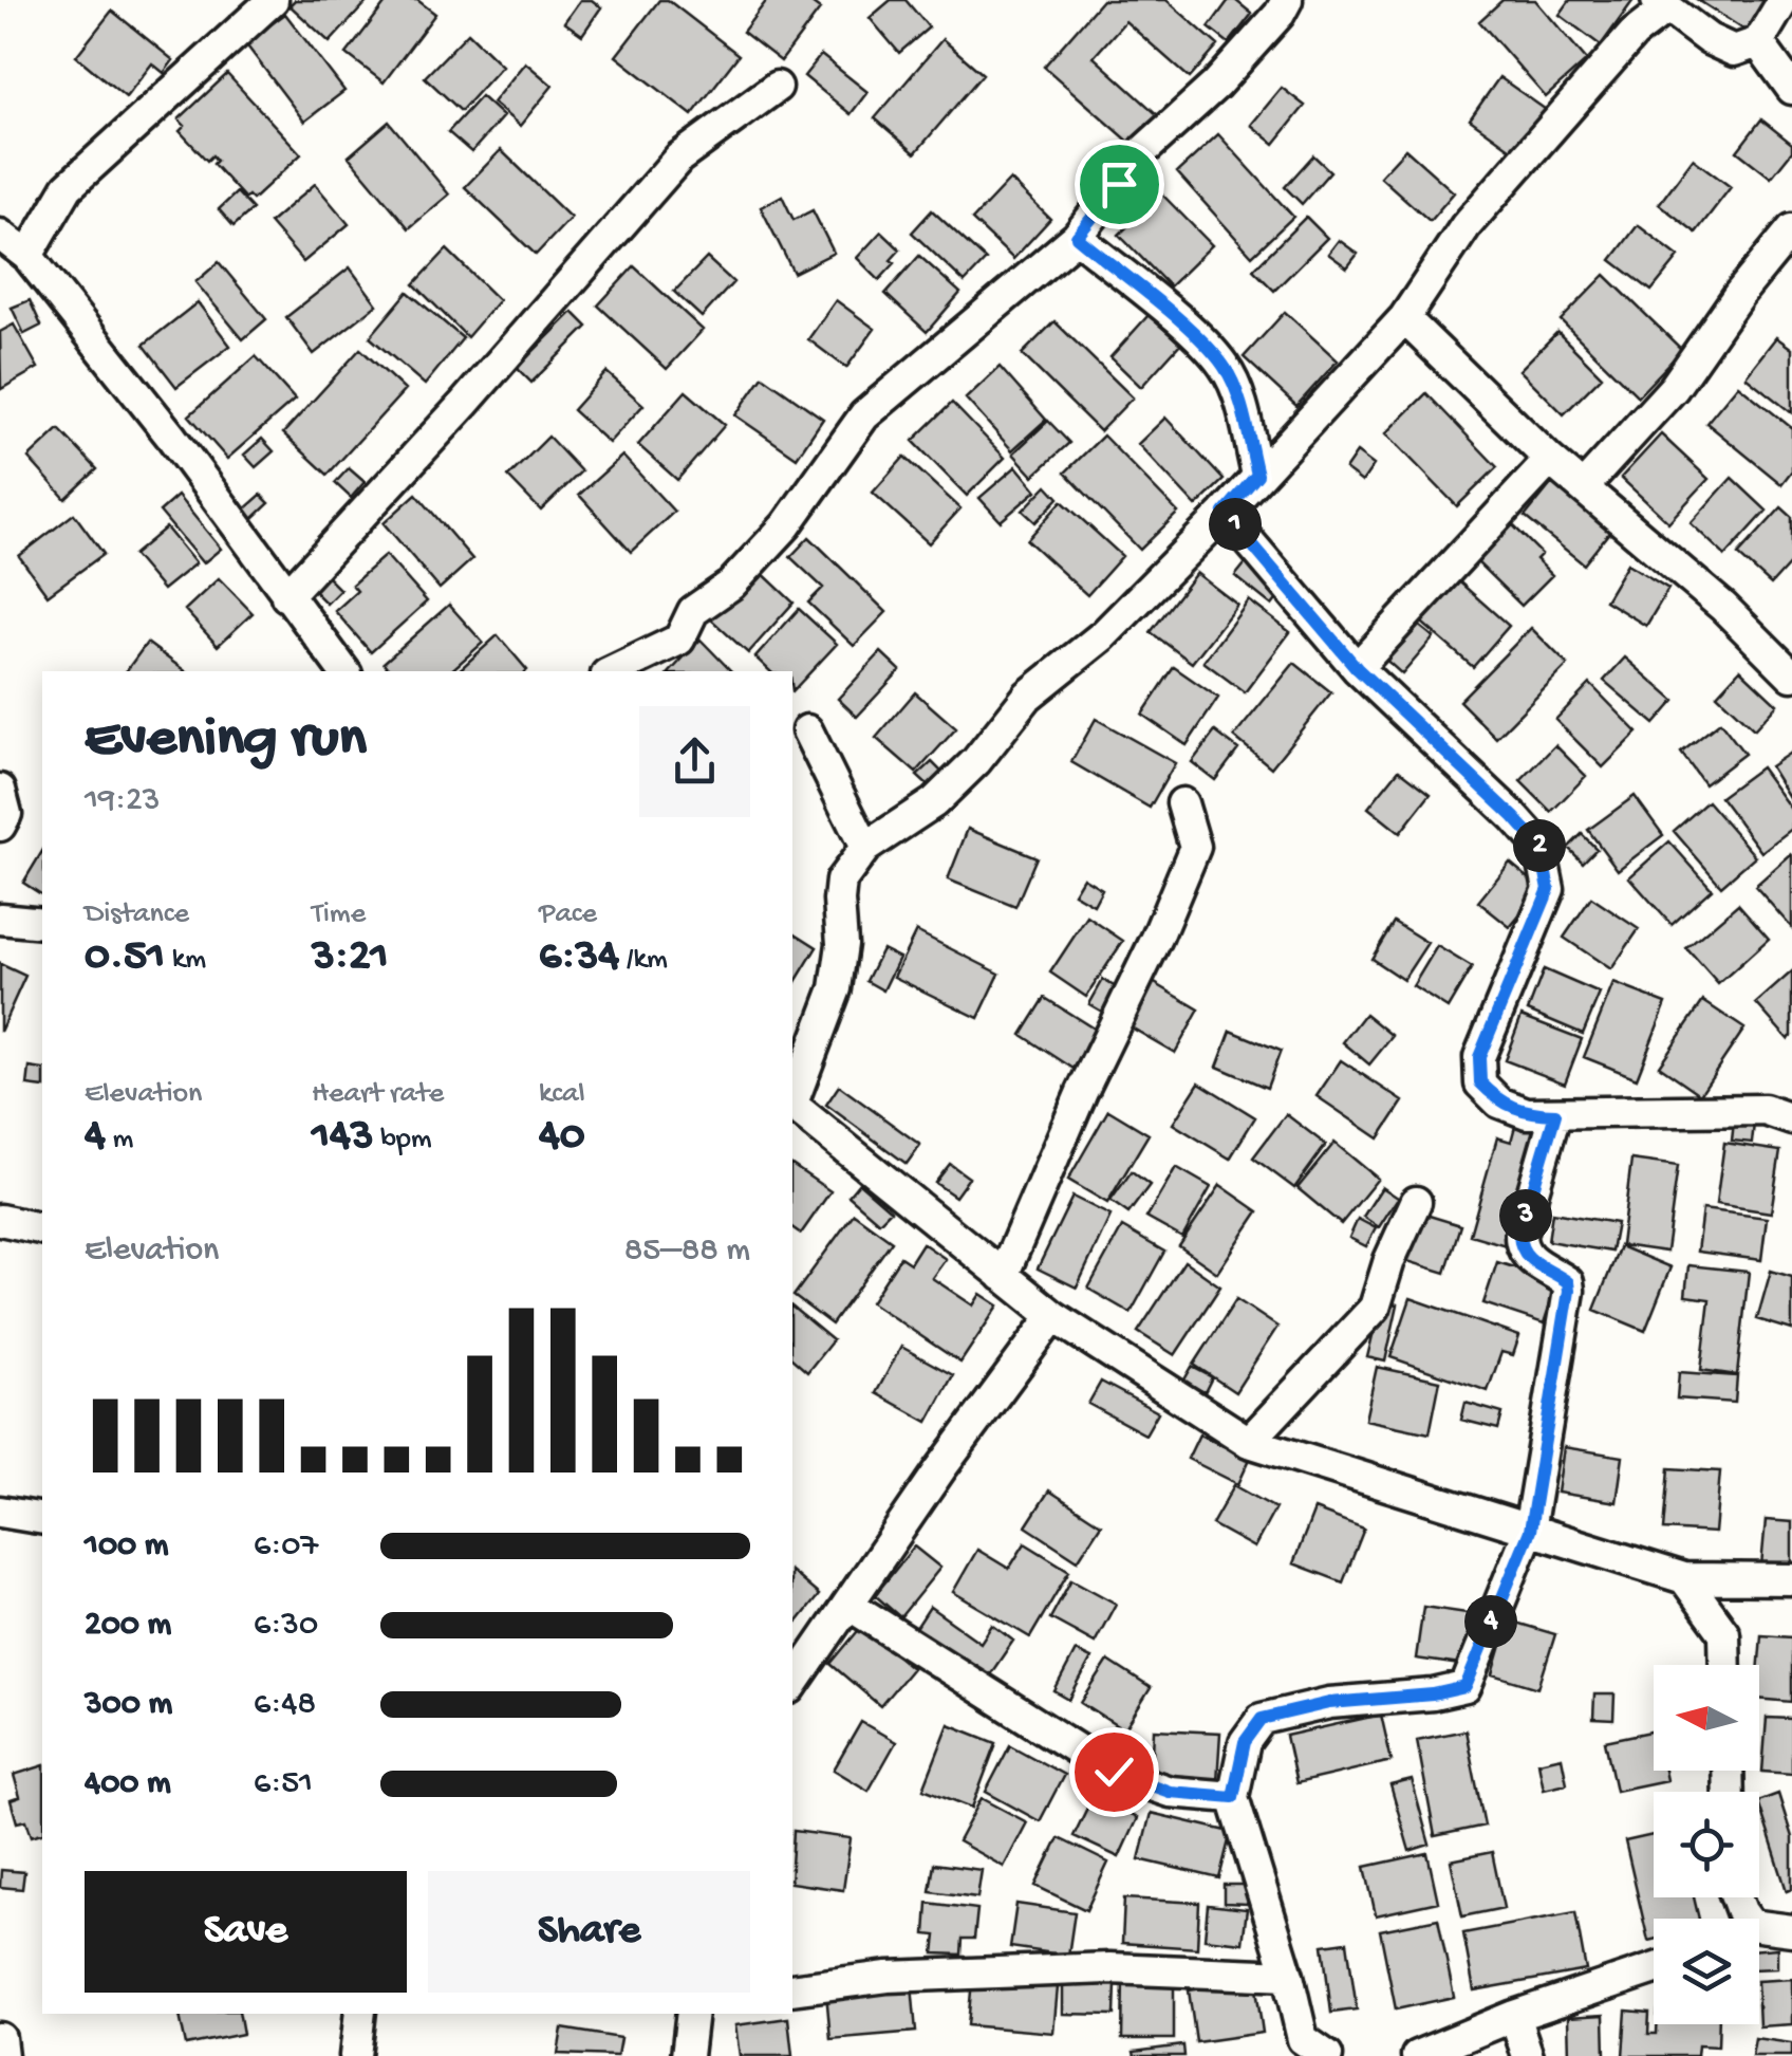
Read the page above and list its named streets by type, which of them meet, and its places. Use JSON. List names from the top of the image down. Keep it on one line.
{"north":"left","page":{"pins":["1","2","3","4"],"heading":["Evening run","19:23"],"stats":[["Distance","0.51 km"],["Time","3:21"],["Pace","6:34 /km"],["Elevation","4 m"],["Heart rate","143 bpm"],["kcal","40"]],"chart":["Elevation","85–88 m"],"list":[{"name":"100 m","note":"6:07"},{"name":"200 m","note":"6:30"},{"name":"300 m","note":"6:48"},{"name":"400 m","note":"6:51"}],"buttons":["Save","Share"]}}
